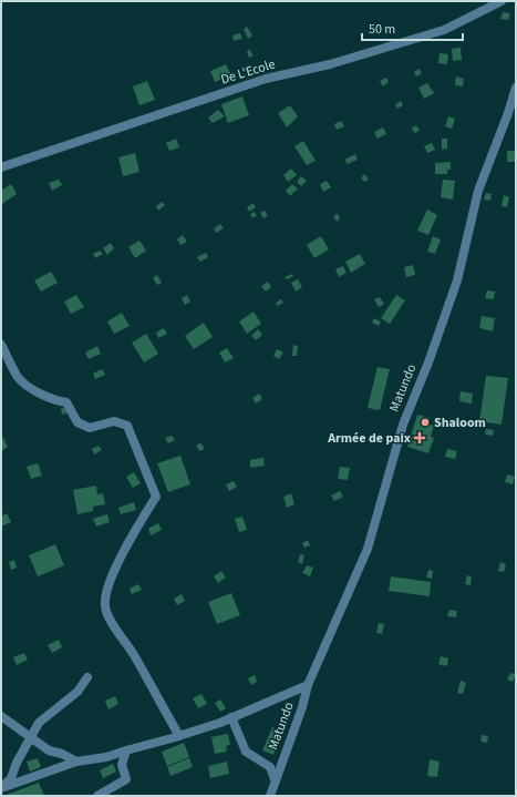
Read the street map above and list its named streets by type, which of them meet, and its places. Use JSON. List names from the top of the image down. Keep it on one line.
{"streets":{"street":["De L'Ecole","Matundo"]},"places":{"other":["Shaloom"],"health":["Armée de paix"]},"scale_bar":"50 m"}
